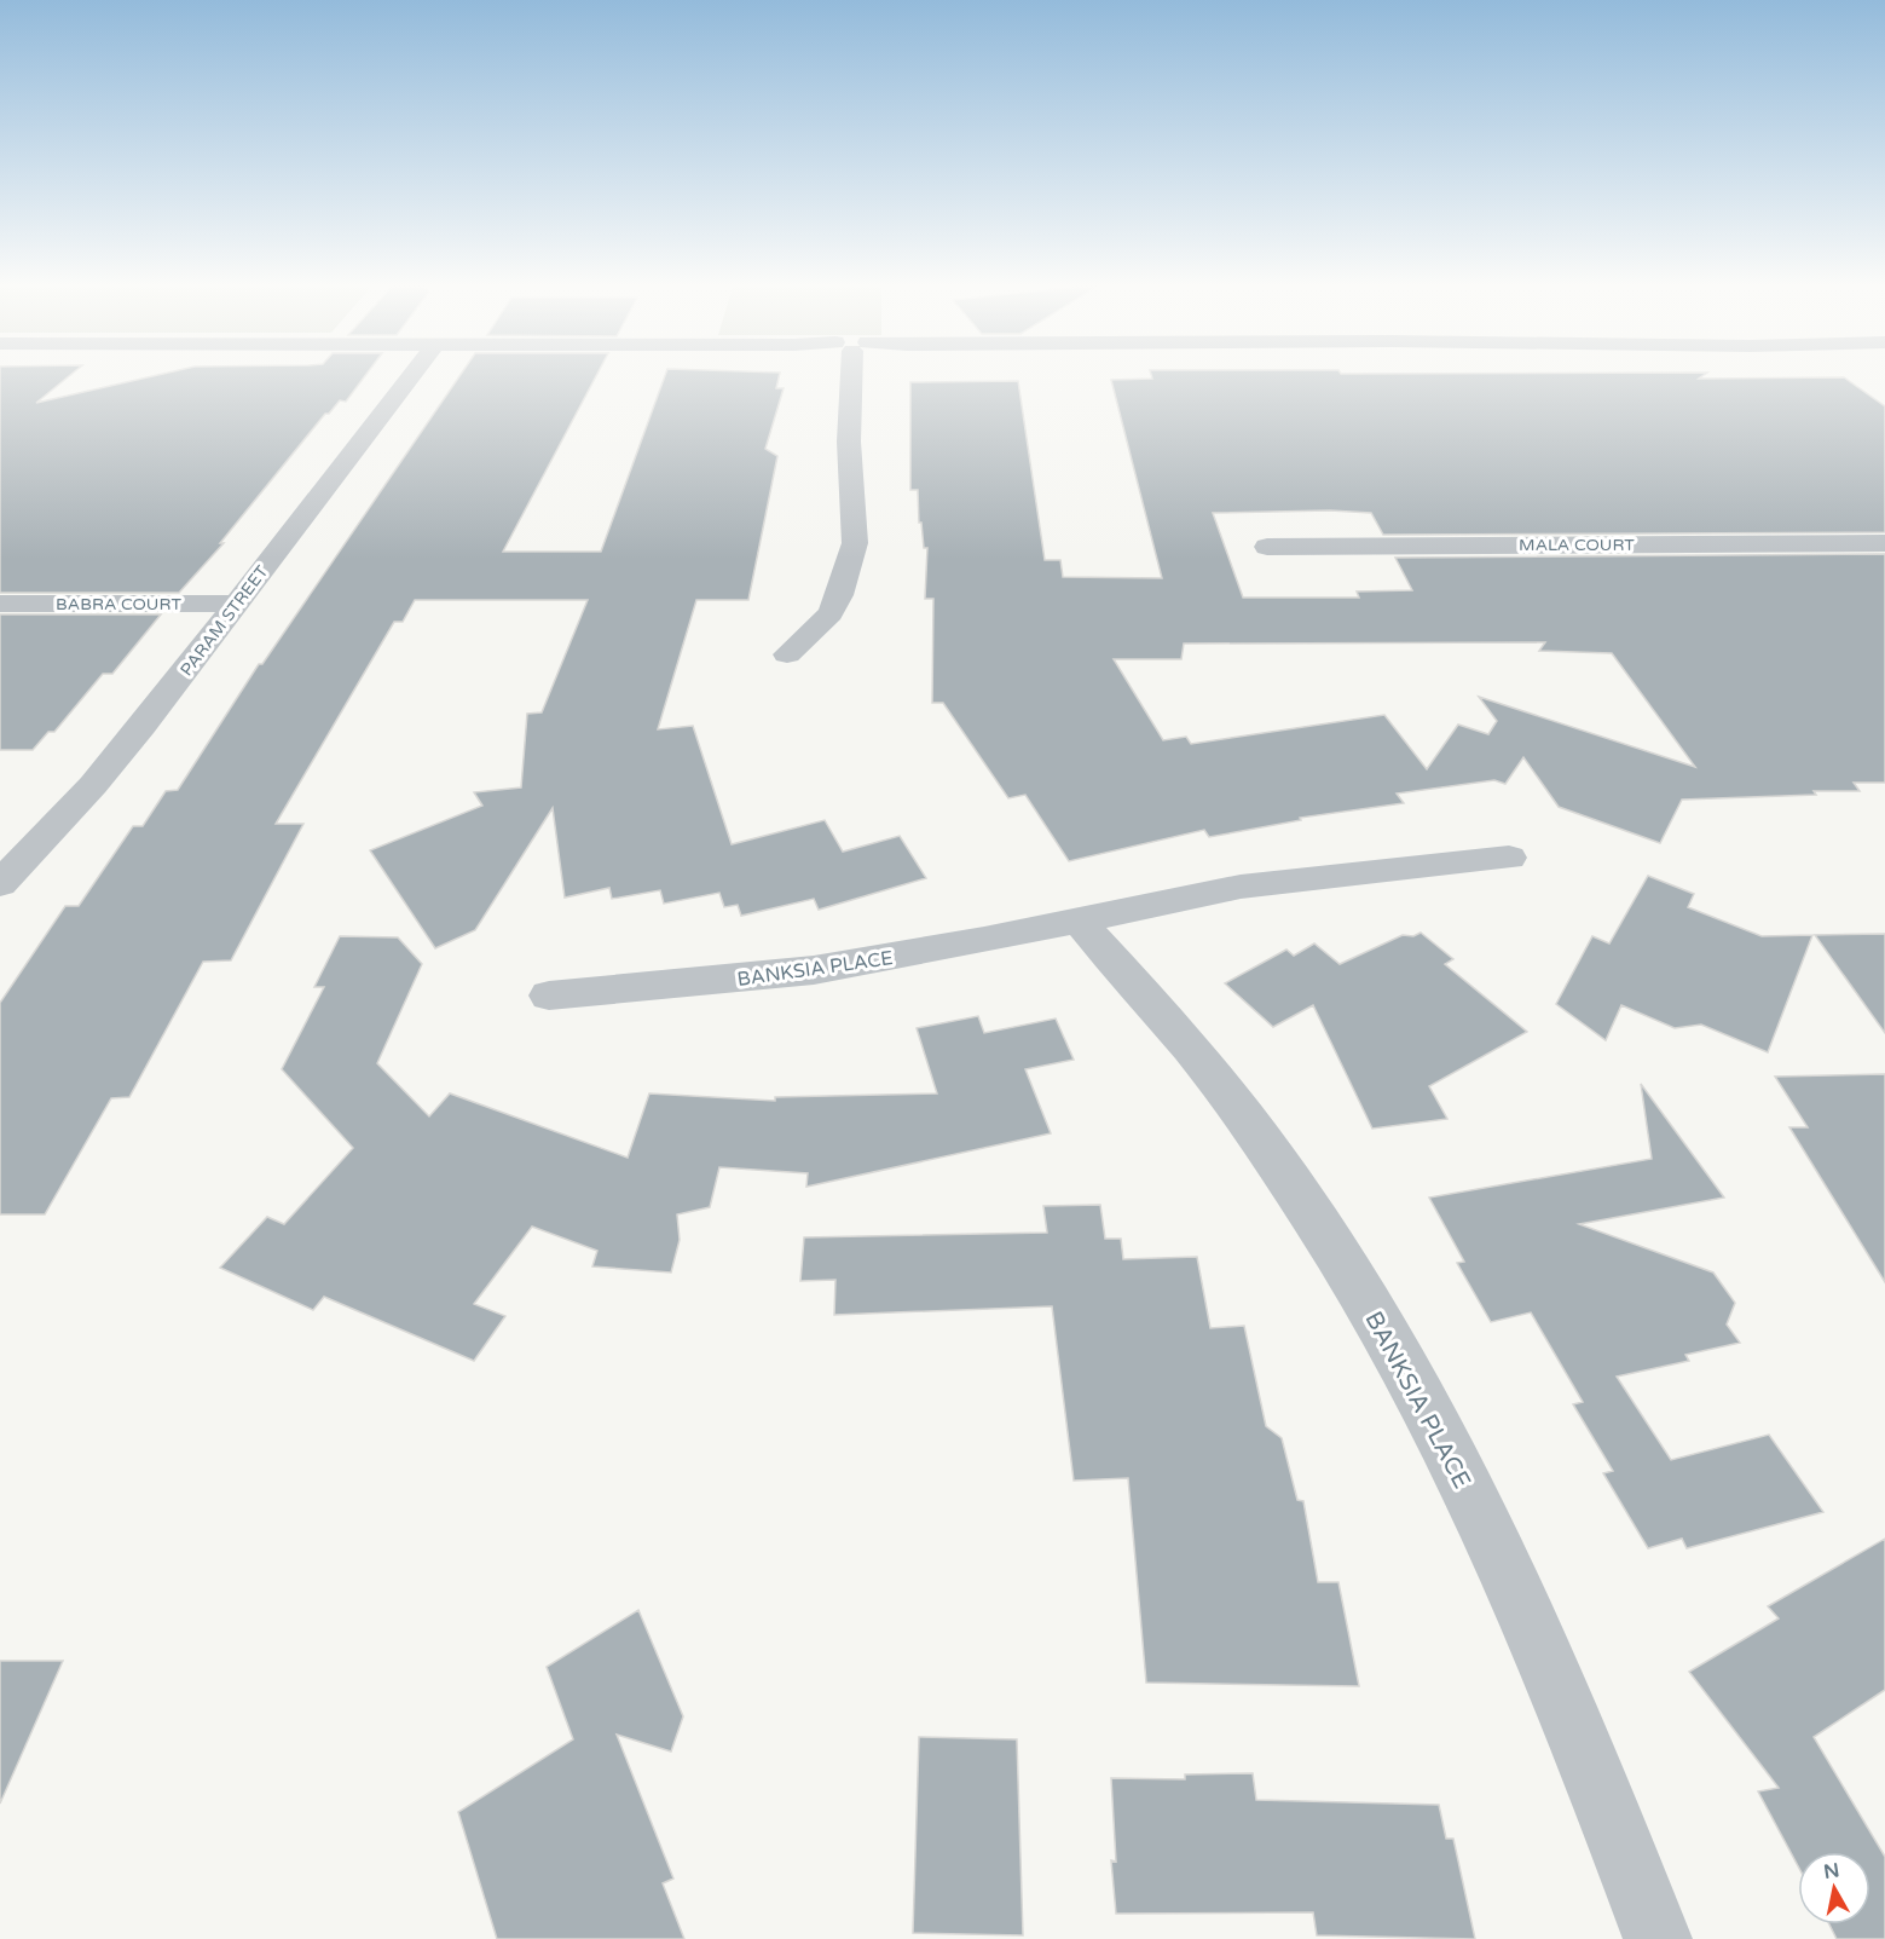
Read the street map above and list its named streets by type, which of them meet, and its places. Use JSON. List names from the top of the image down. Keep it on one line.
{"streets":{"street":["MALA COURT","BABRA COURT","PARAM STREET","BANKSIA PLACE"]},"crossings":[["BABRA COURT","PARAM STREET"]],"north":"top"}
